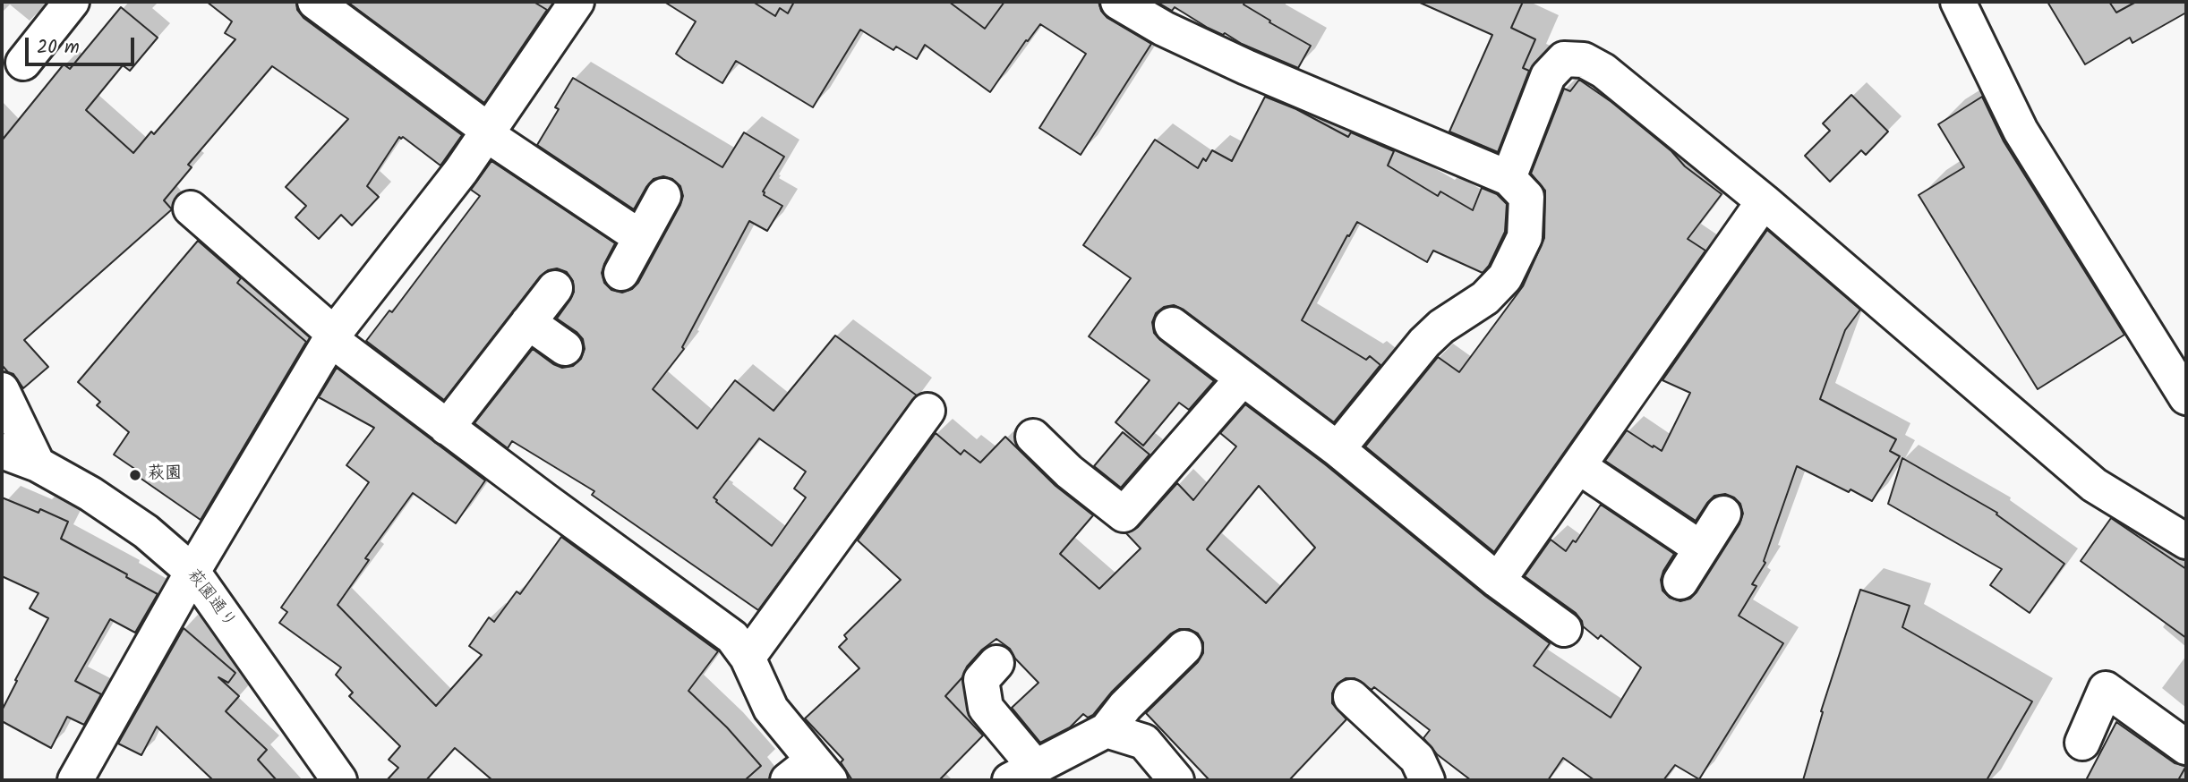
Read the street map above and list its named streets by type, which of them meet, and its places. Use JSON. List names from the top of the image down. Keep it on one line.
{"streets":{"street":["萩園通り"]},"places":["萩園"],"scale_bar":"20 m"}
